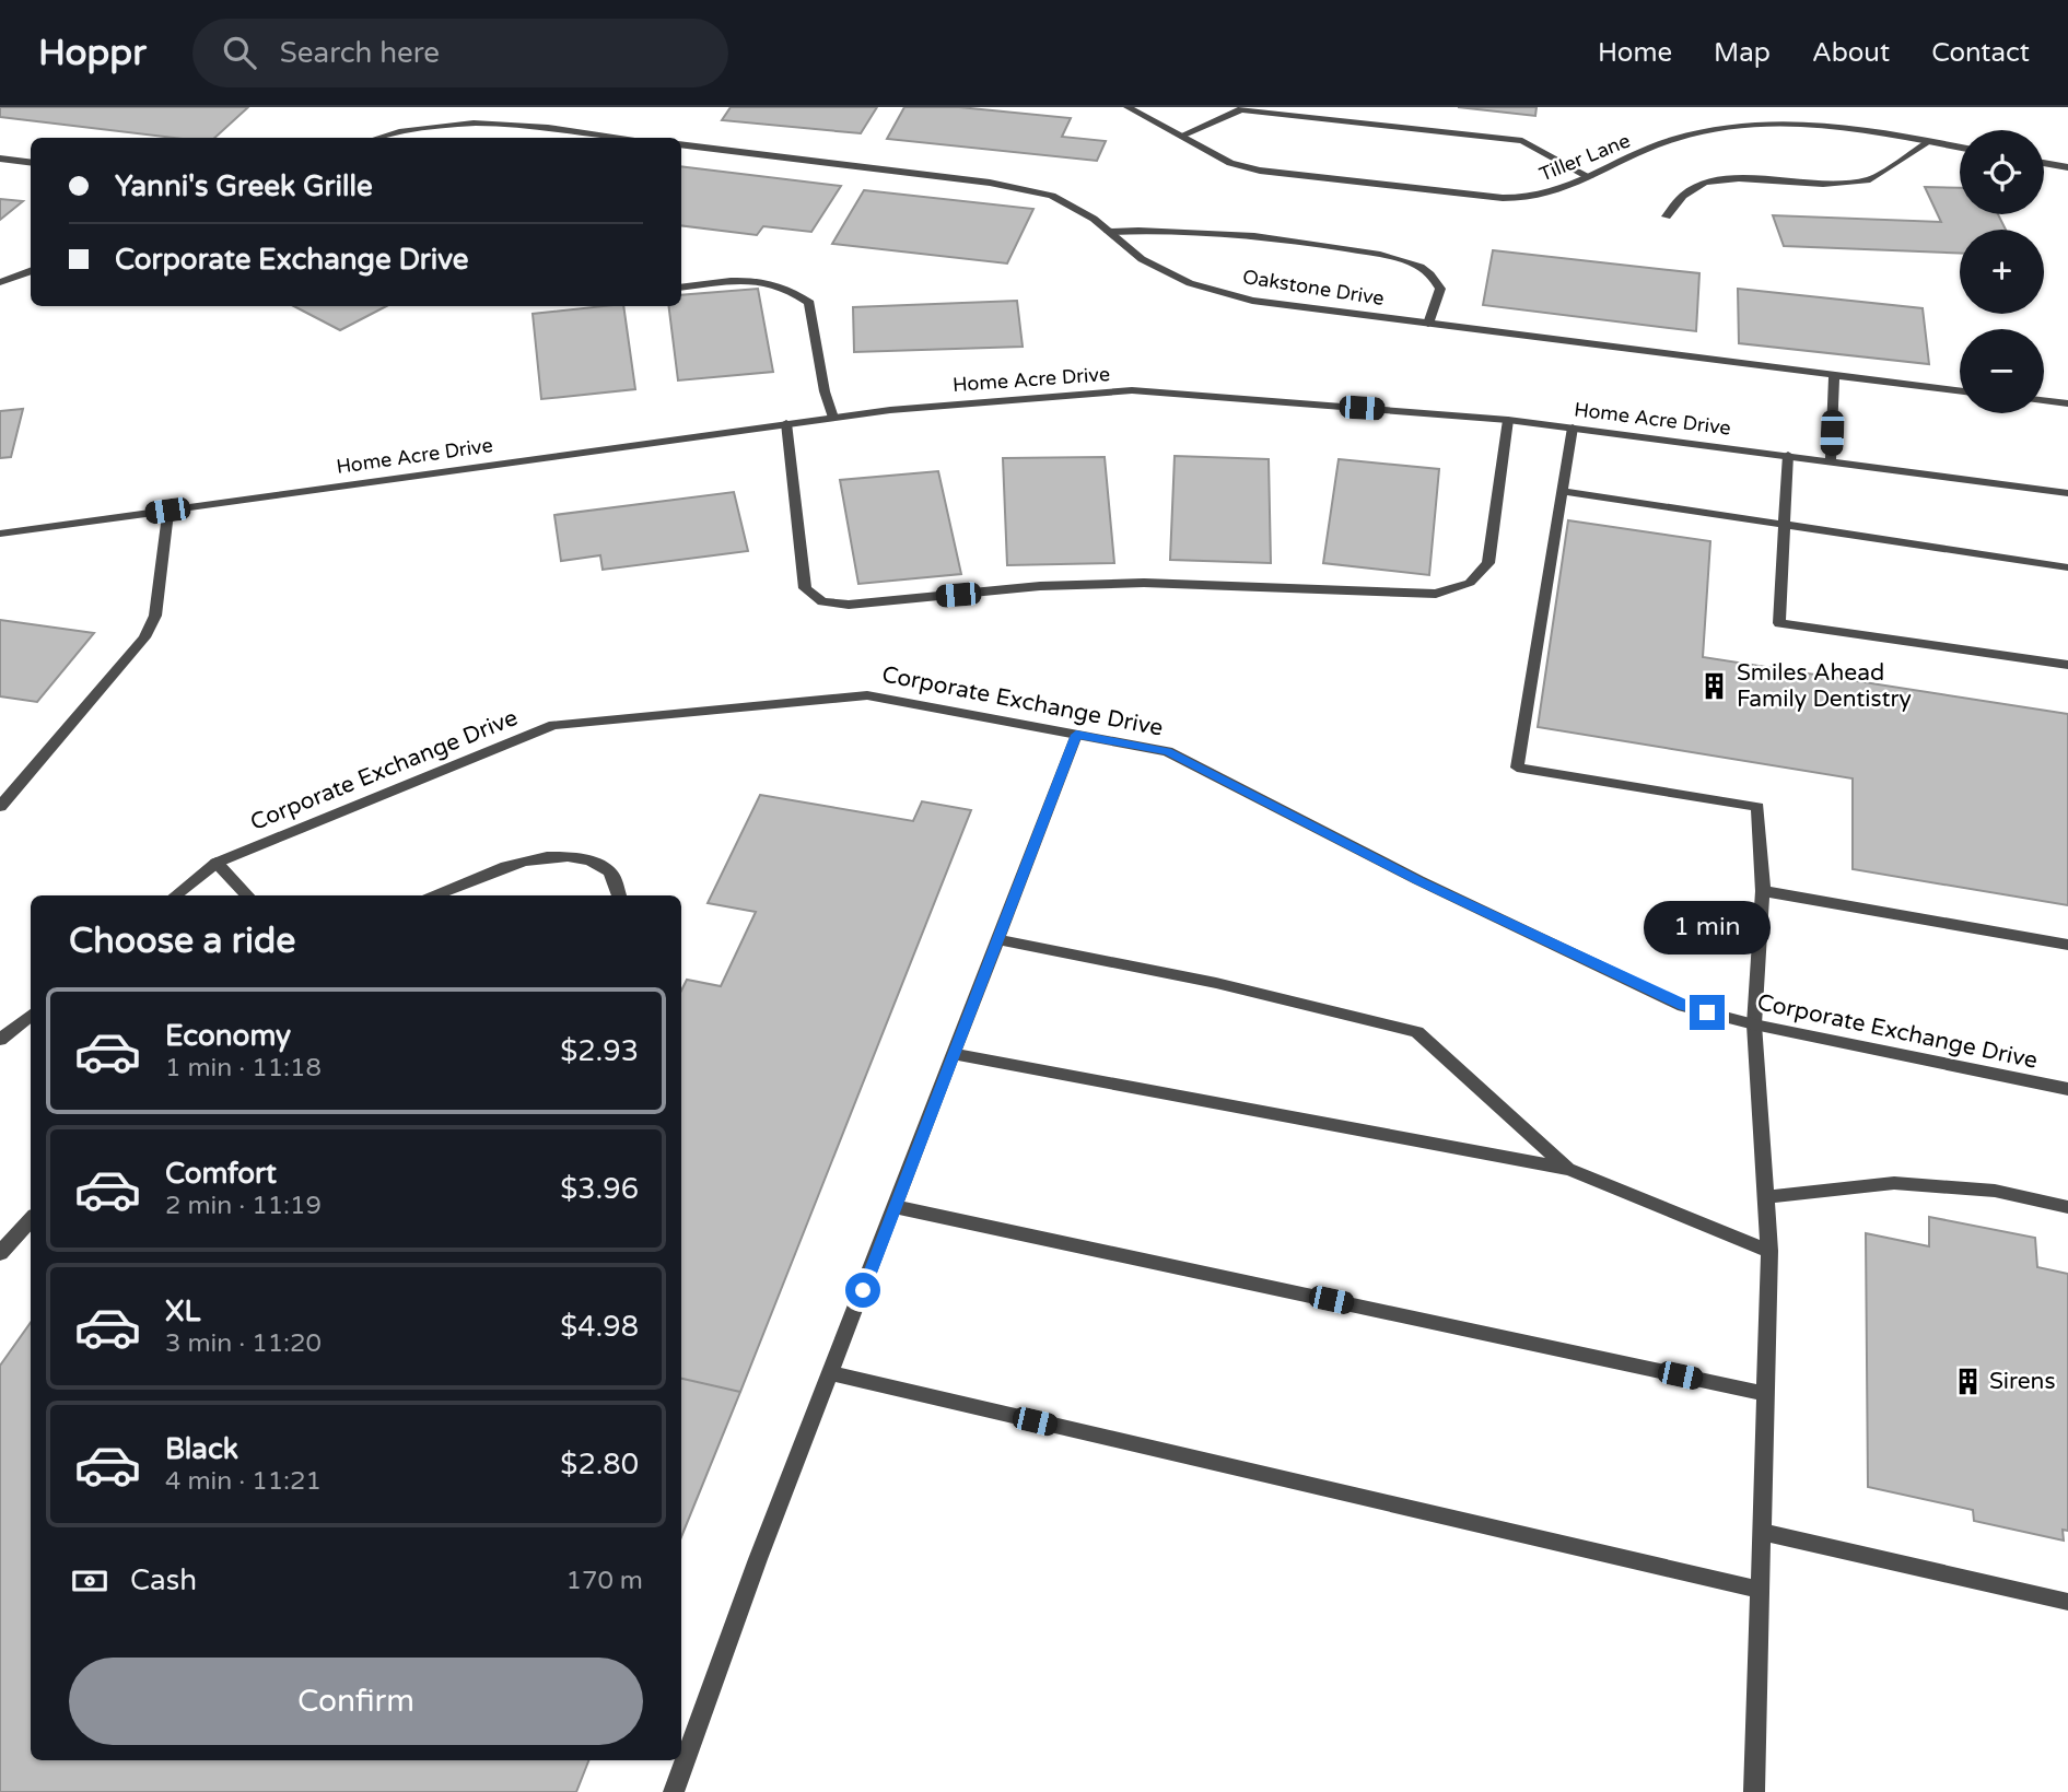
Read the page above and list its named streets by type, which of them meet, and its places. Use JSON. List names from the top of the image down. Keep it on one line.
{"streets":{"street":["Tiller Lane","Oakstone Drive","Home Acre Drive","Corporate Exchange Drive"]},"places":{"building":["Smiles Ahead Family Dentistry","Sirens"]},"page":{"header":"Hoppr","search":"Search here","nav":["Home","Map","About","Contact"],"map_buttons":["+","−"],"banner":["Yanni's Greek Grille","Corporate Exchange Drive"],"heading":"Choose a ride","bubble":"1 min","list":[{"name":"Economy","note":"1 min · 11:18","value":"$2.93"},{"name":"Comfort","note":"2 min · 11:19","value":"$3.96"},{"name":"XL","note":"3 min · 11:20","value":"$4.98"},{"name":"Black","note":"4 min · 11:21","value":"$2.80"}],"pay":["Cash","170 m"],"buttons":"Confirm"}}
